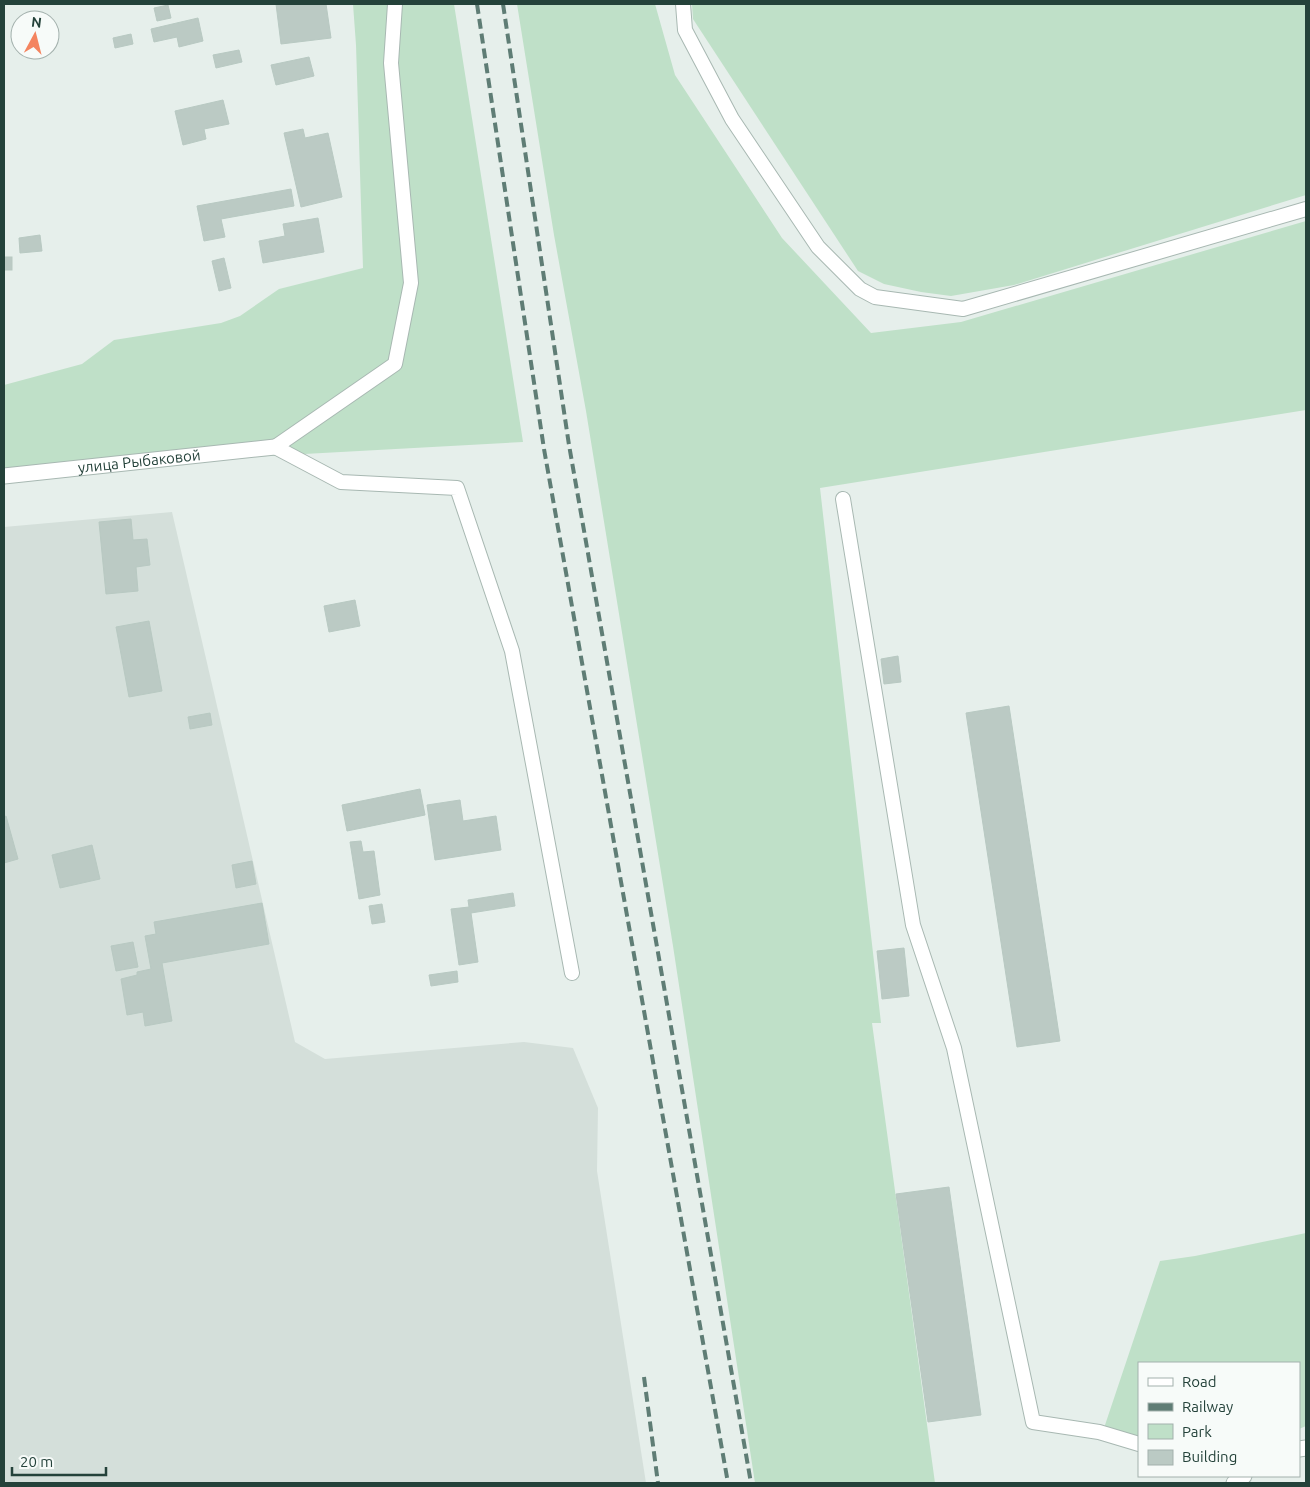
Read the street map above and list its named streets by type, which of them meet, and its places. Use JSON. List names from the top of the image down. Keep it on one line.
{"streets":{"street":["улица Рыбаковой"]},"legend":["Road","Railway","Park","Building"],"scale_bar":"20 m","north":"top"}
